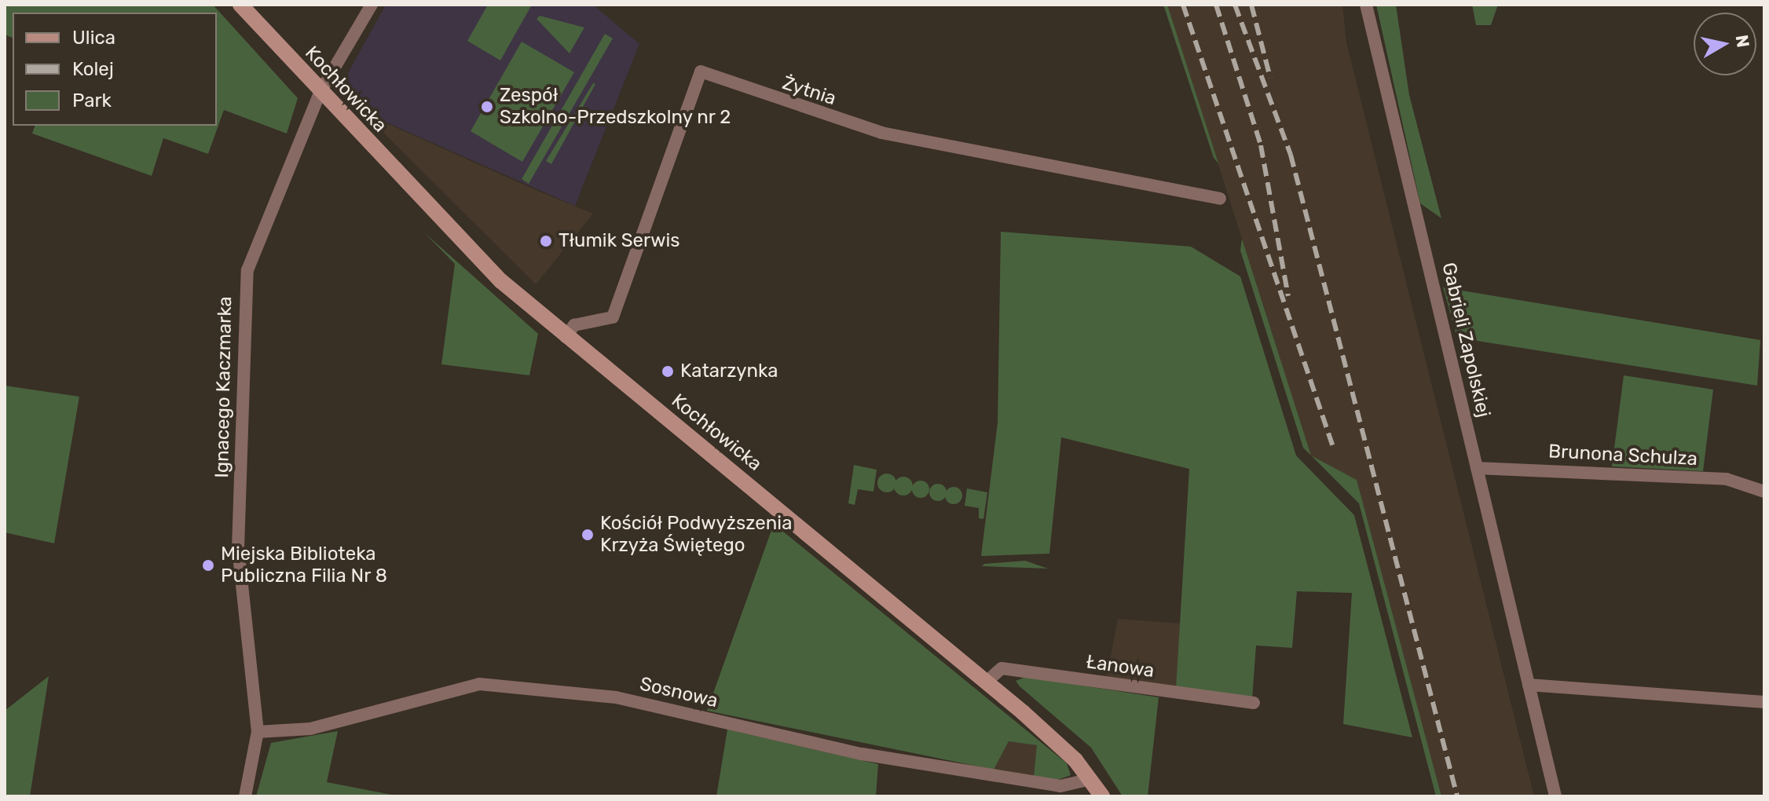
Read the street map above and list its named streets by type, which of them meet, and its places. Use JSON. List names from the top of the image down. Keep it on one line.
{"streets":{"street":["Kochłowicka","Żytnia","Gabrieli Zapolskiej","Ignacego Kaczmarka","Brunona Schulza","Łanowa","Sosnowa"]},"crossings":[["Kochłowicka","Żytnia"],["Kochłowicka","Ignacego Kaczmarka"],["Kochłowicka","Łanowa"],["Kochłowicka","Sosnowa"],["Gabrieli Zapolskiej","Brunona Schulza"],["Ignacego Kaczmarka","Sosnowa"]],"places":["Zespół Szkolno-Przedszkolny nr 2","Tłumik Serwis","Katarzynka","Kościół Podwyższenia Krzyża Świętego","Miejska Biblioteka Publiczna Filia Nr 8"],"legend":["Ulica","Kolej","Park"],"north":"right"}
